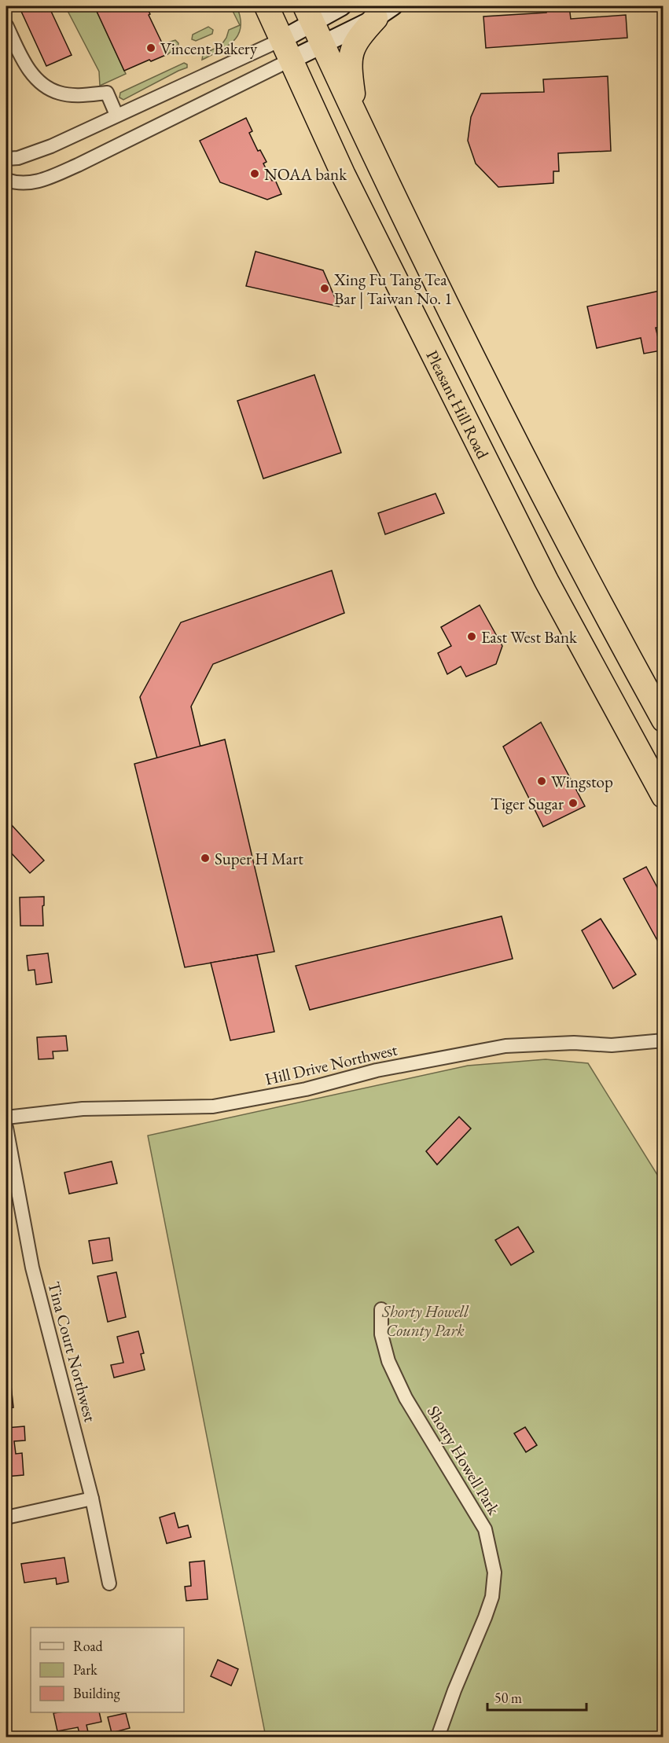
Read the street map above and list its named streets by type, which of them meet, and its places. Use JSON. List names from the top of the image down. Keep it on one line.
{"streets":{"highway":["Pleasant Hill Road"],"street":["Hill Drive Northwest","Tina Court Northwest","Shorty Howell Park"]},"parks":["Shorty Howell County Park"],"places":["Vincent Bakery","NOAA bank","Xing Fu Tang Tea Bar | Taiwan No. 1","East West Bank","Wingstop","Tiger Sugar","Super H Mart"],"legend":["Road","Park","Building"],"scale_bar":"50 m"}
